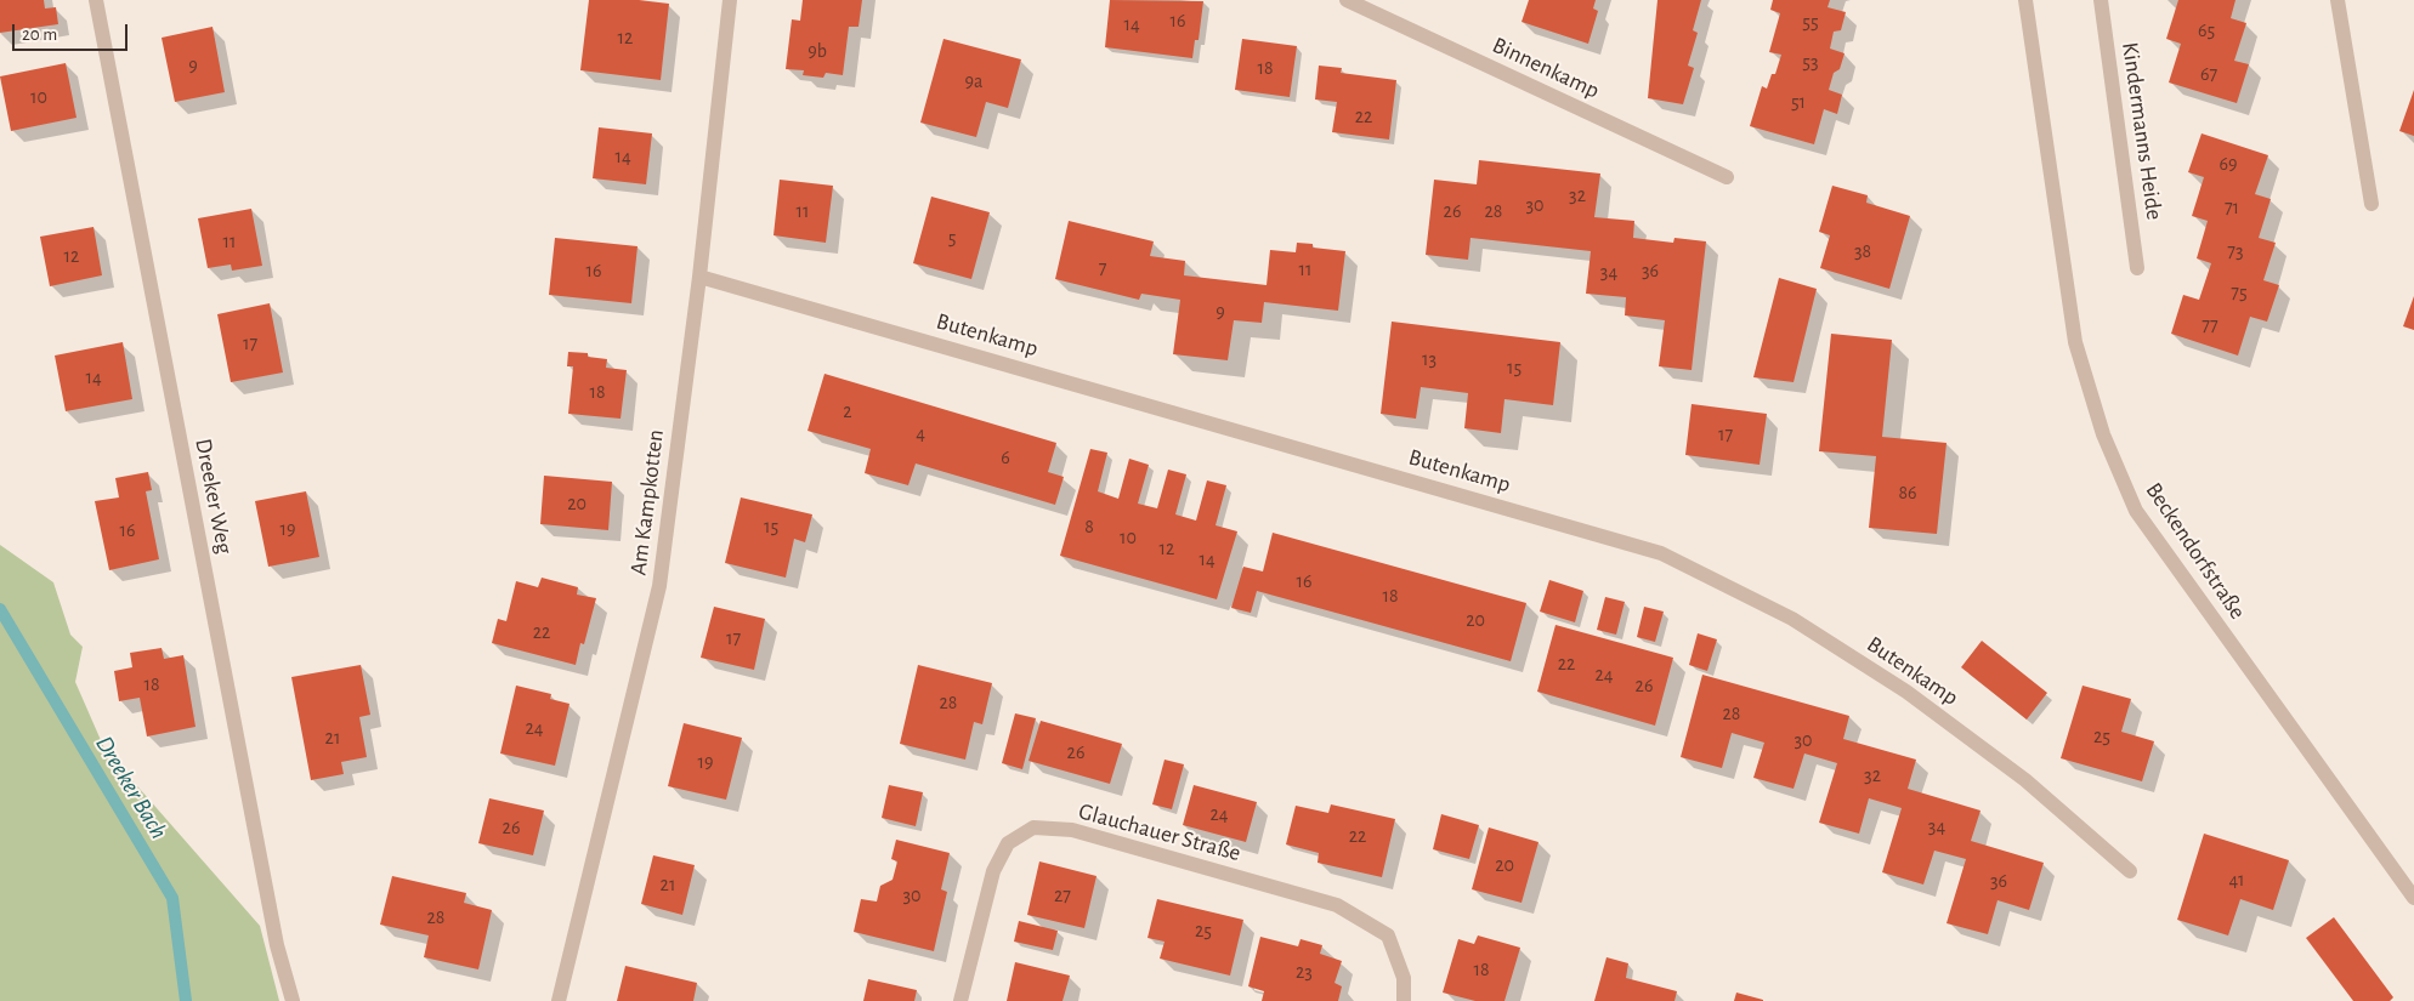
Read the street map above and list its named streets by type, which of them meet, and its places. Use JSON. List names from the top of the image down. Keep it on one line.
{"streets":{"street":["Binnenkamp","Kindermanns Heide","Butenkamp","Dreeker Weg","Am Kampkotten","Beckendorfstraße","Glauchauer Straße"]},"crossings":[["Butenkamp","Am Kampkotten"]],"water":["Dreeker Bach"],"house_numbers":["16","55","14","65","12","9b","53","9","18","67","9a","10","51","22","14","69","32","30","71","11","26","28","5","11","38","73","12","7","11","16","36","34","75","9","77","17","13","15","14","18","2","4","17","6","86","20","15","8","19","16","10","12","14","16","18","20","22","17","22","24","18","26","28","28","24","25","21","30","26","19","32","24","34","26","22","20","41","36","21","30","27","28","25","18","23"],"scale_bar":"20 m"}
